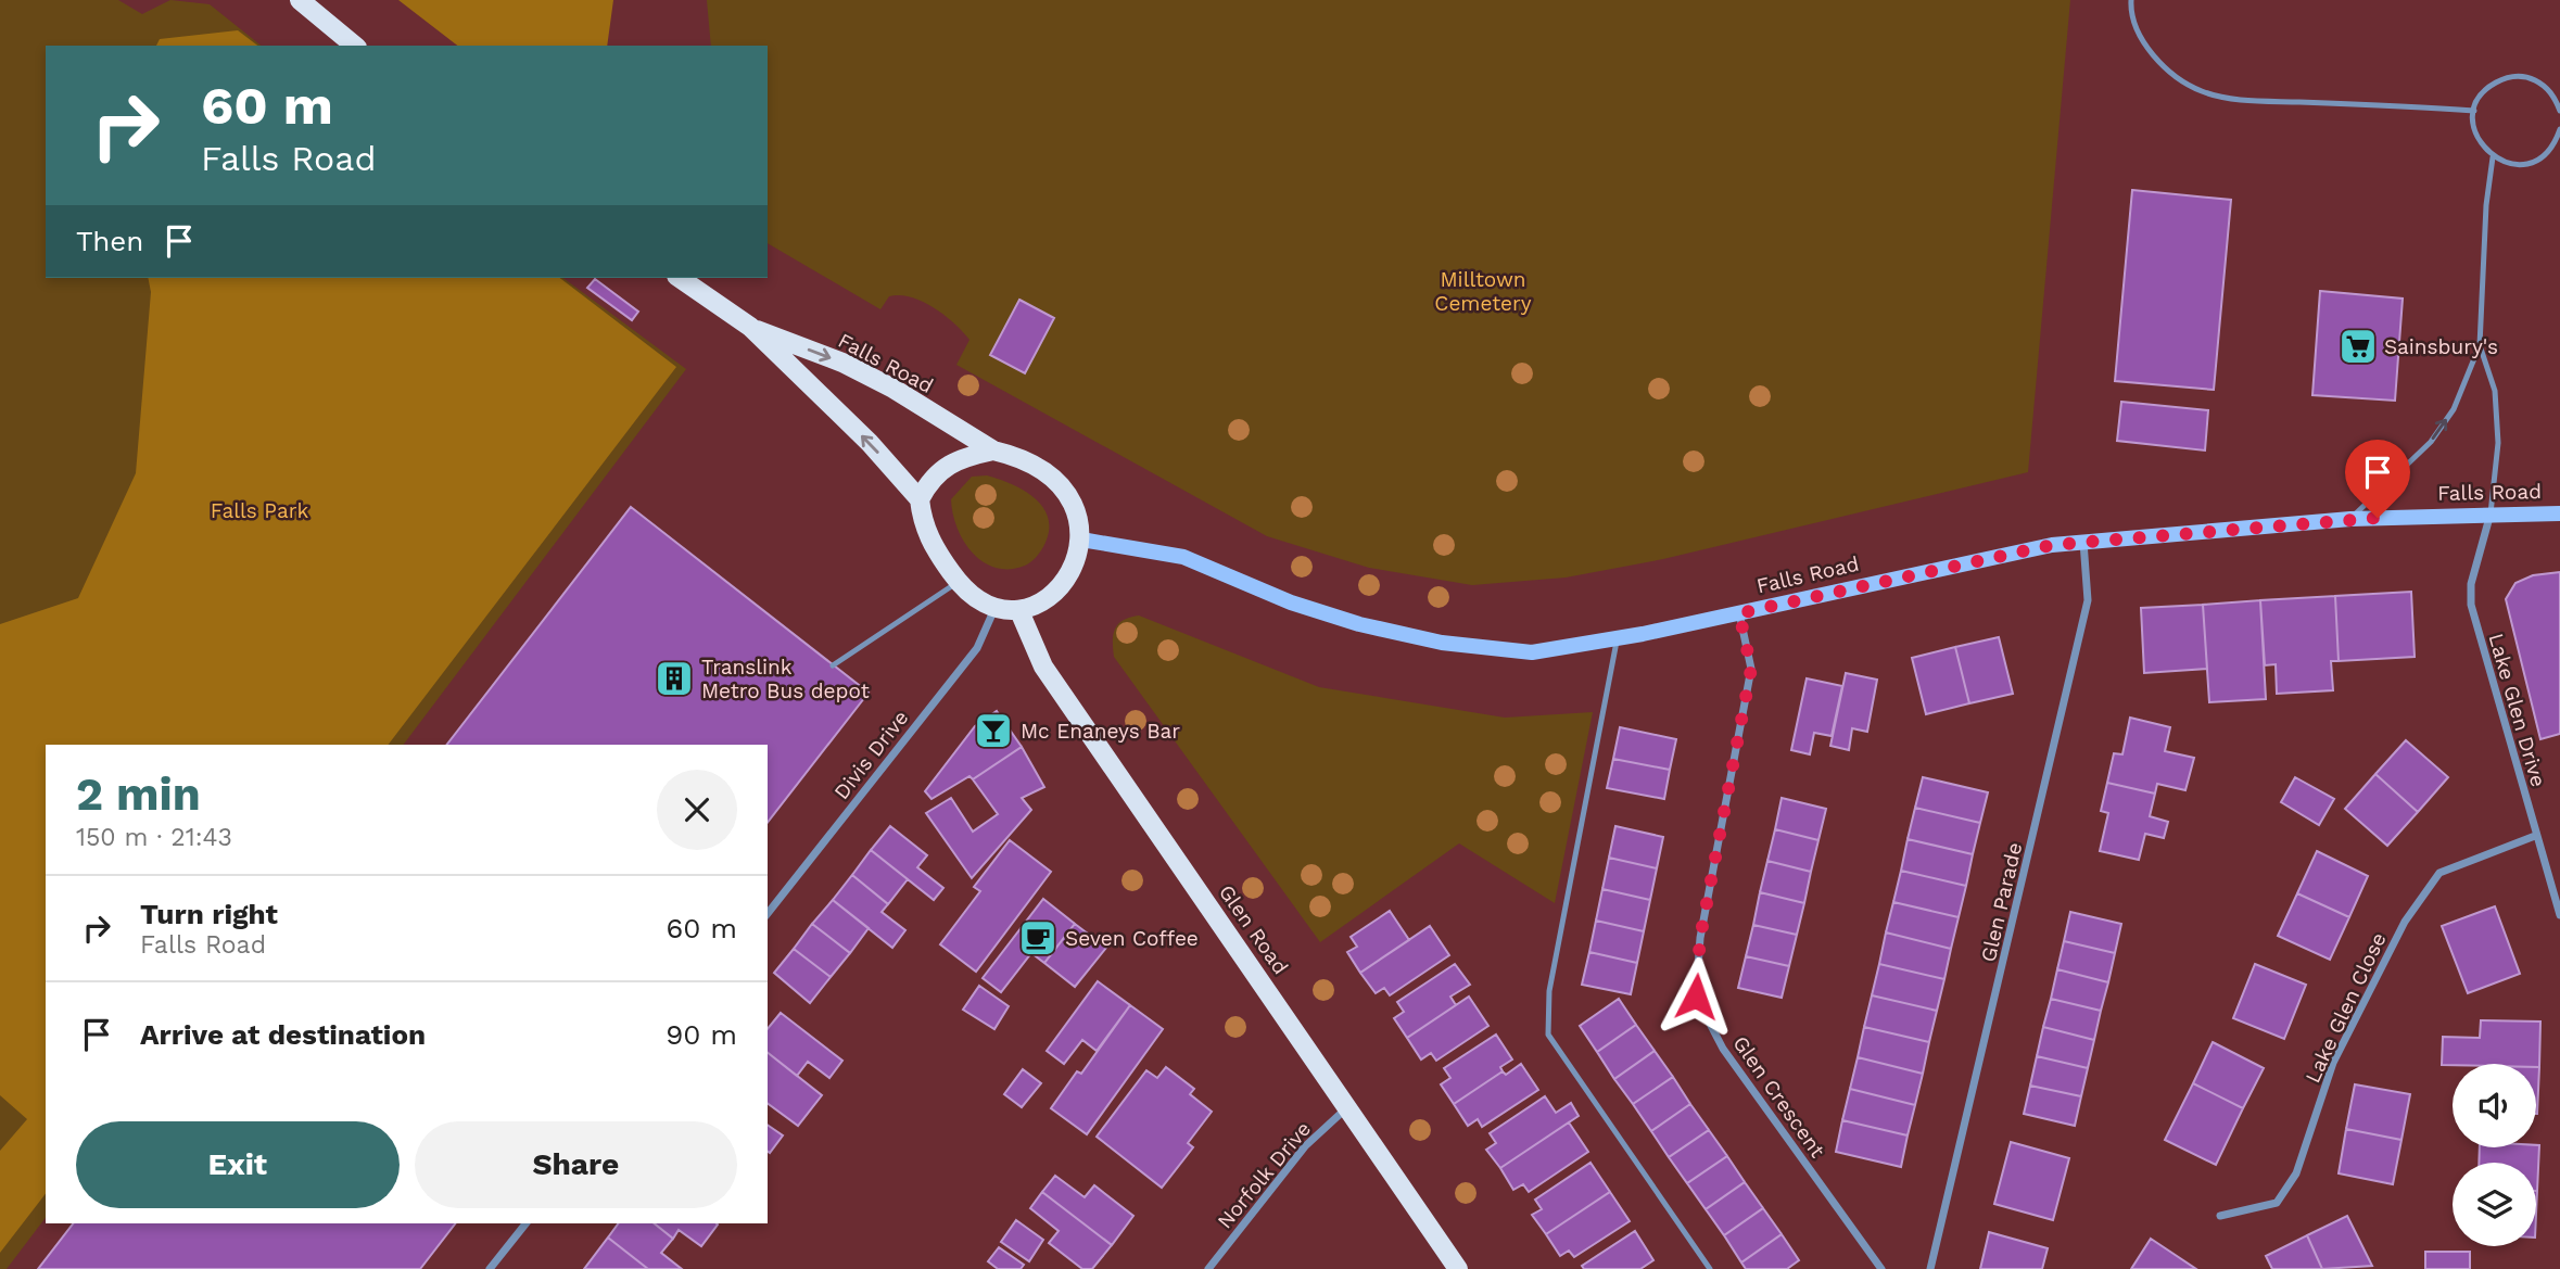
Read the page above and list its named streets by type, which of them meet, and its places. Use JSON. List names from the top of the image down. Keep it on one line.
{"streets":{"main road":["Falls Road","Glen Road"],"street":["Lake Glen Drive","Divis Drive","Glen Parade","Lake Glen Close","Glen Crescent","Norfolk Drive"]},"crossings":[["Falls Road","Lake Glen Drive"],["Falls Road","Divis Drive"],["Falls Road","Glen Parade"],["Falls Road","Glen Road"],["Falls Road","Glen Crescent"],["Lake Glen Drive","Lake Glen Close"],["Divis Drive","Glen Road"],["Glen Road","Norfolk Drive"]],"parks":["Milltown Cemetery","Falls Park"],"places":{"supermarket":["Sainsbury's"],"building":["Translink Metro Bus depot"],"bar":["Mc Enaneys Bar"],"cafe":["Seven Coffee"]},"page":{"turn":["60 m","Falls Road"],"then":"Then","heading":["2 min","150 m · 21:43"],"list":[{"name":"Turn right","note":"Falls Road","value":"60 m"},{"name":"Arrive at destination","value":"90 m"}],"buttons":["Exit","Share"]}}
